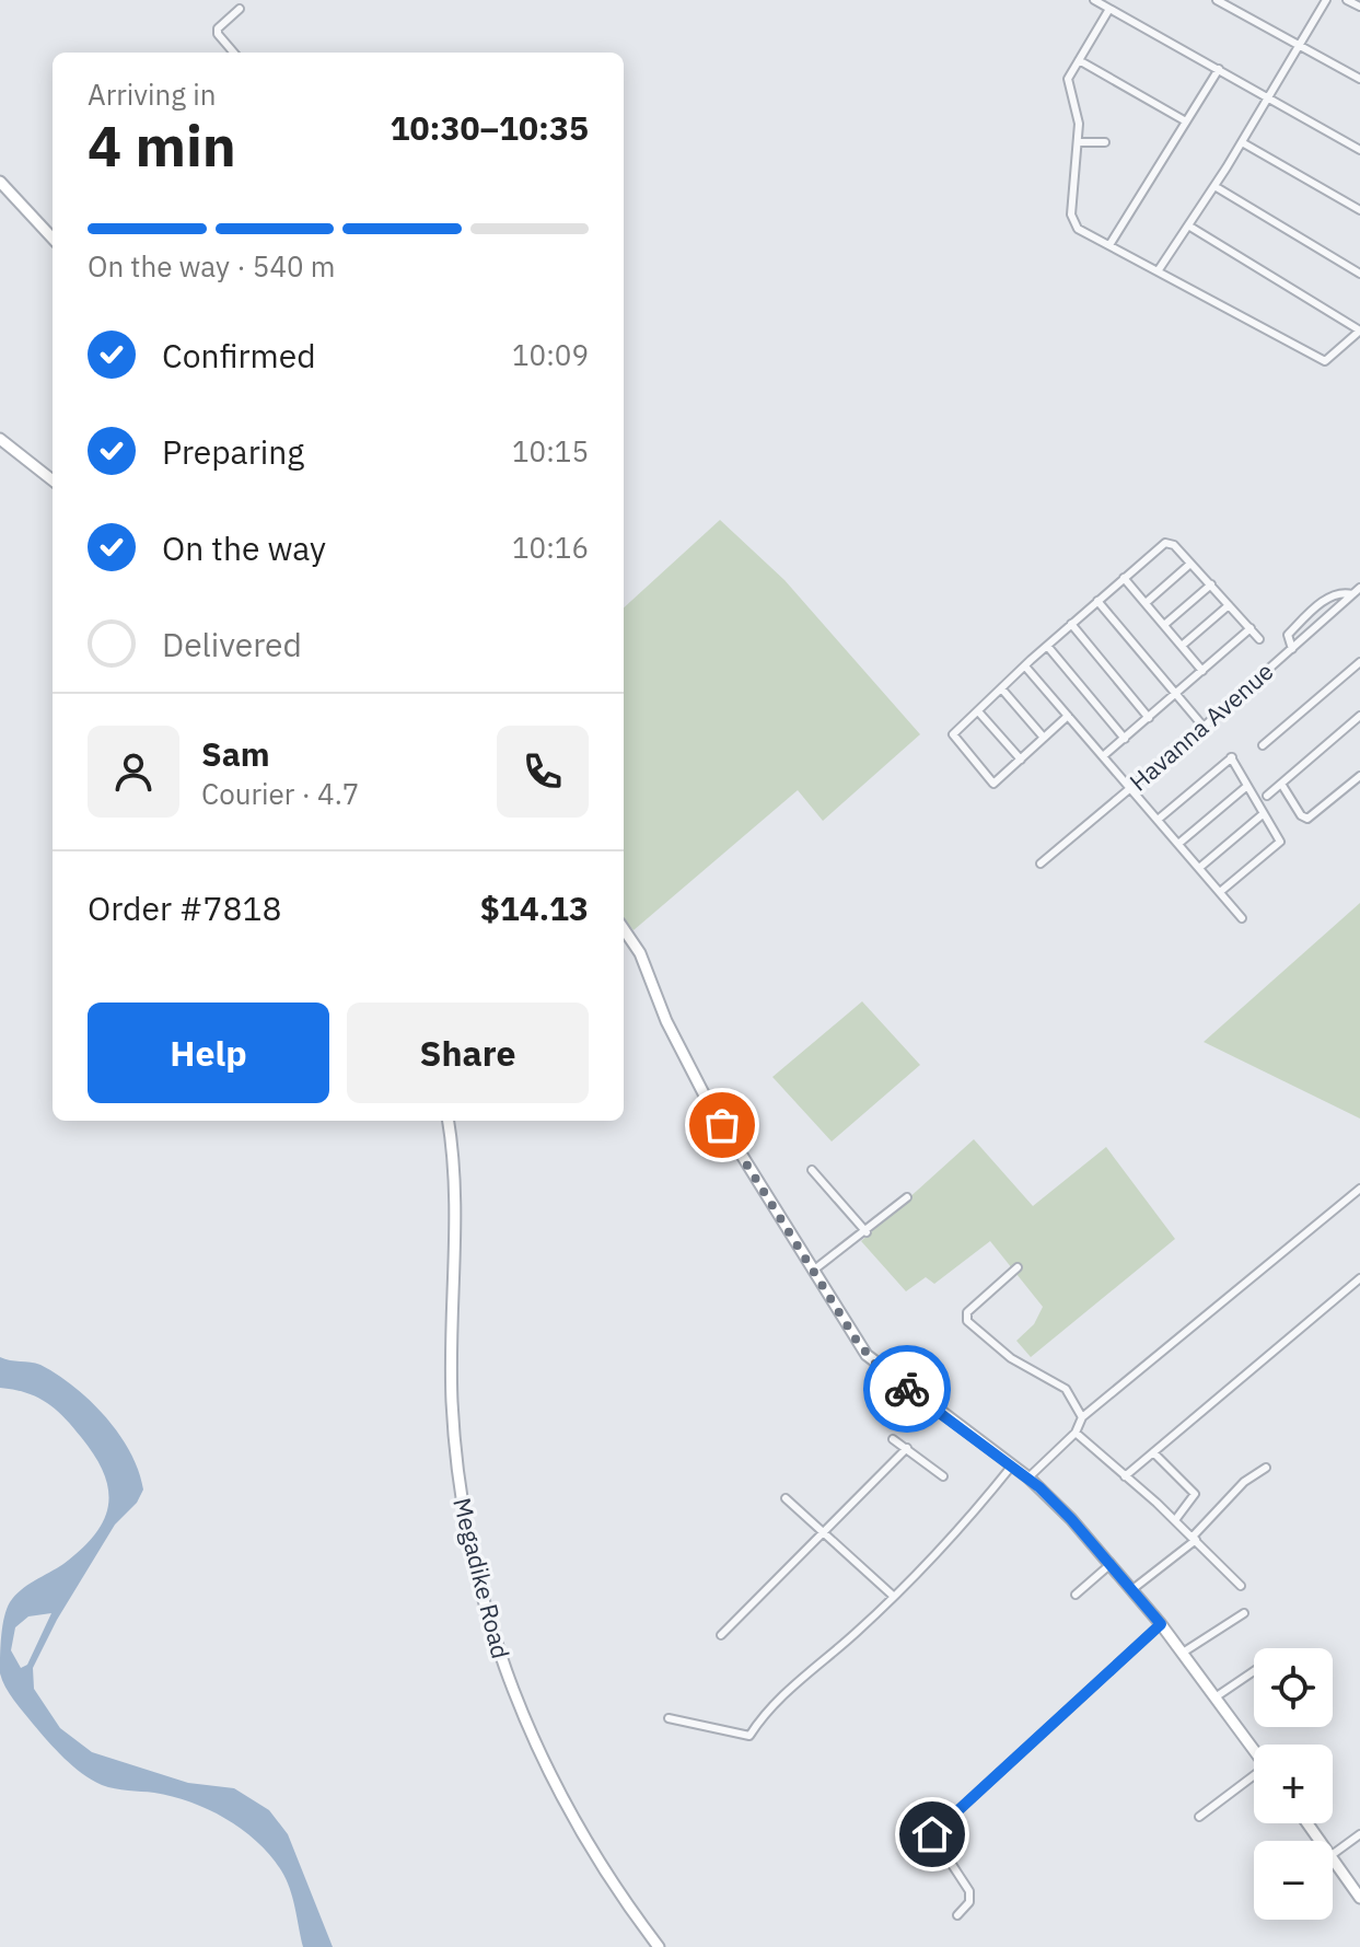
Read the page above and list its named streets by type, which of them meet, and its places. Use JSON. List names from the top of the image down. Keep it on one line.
{"streets":{"street":["Havanna Avenue","Megadike Road"]},"page":{"heading":["4 min","Arriving in","10:30–10:35"],"panel":["Sam","Courier · 4.7","Order #7818","$14.13"],"bar":"On the way · 540 m","list":[["Confirmed","10:09"],["Preparing","10:15"],["On the way","10:16"],"Delivered"],"buttons":["Help","Share"],"map_buttons":["+","−"]}}
